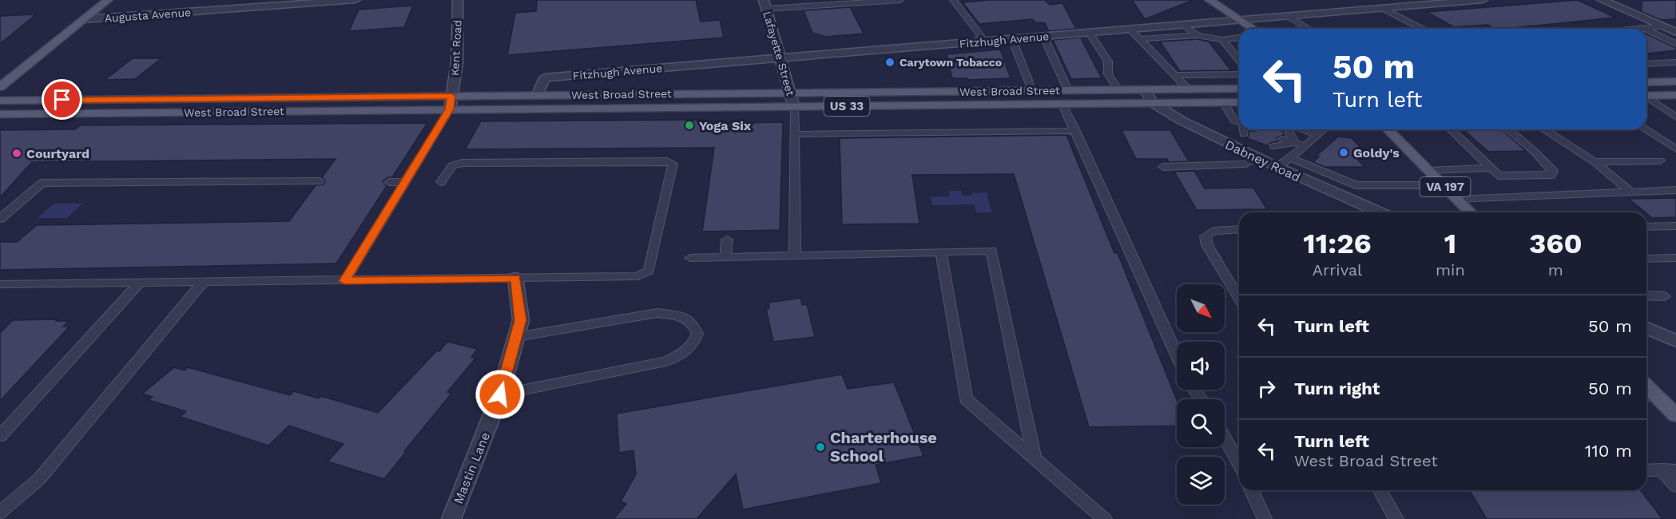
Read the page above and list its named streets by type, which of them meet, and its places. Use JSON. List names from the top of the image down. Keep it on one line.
{"streets":{"main road":["West Broad Street","US 33","VA 197"],"street":["Augusta Avenue","Fitzhugh Avenue","Kent Road","Lafayette Street","Dabney Road","Mastin Lane"]},"crossings":[["Fitzhugh Avenue","Lafayette Street"],["Fitzhugh Avenue","West Broad Street"],["Kent Road","West Broad Street"],["Lafayette Street","West Broad Street"],["West Broad Street","Dabney Road"]],"places":["Carytown Tobacco","Yoga Six","Goldy's","Courtyard","Charterhouse School"],"north":"bottom right","page":{"turn":["50 m","Turn left"],"eta":["11:26","Arrival","1","min","360","m"],"list":[{"name":"Turn left","value":"50 m"},{"name":"Turn right","value":"50 m"},{"name":"Turn left","note":"West Broad Street","value":"110 m"}]}}
